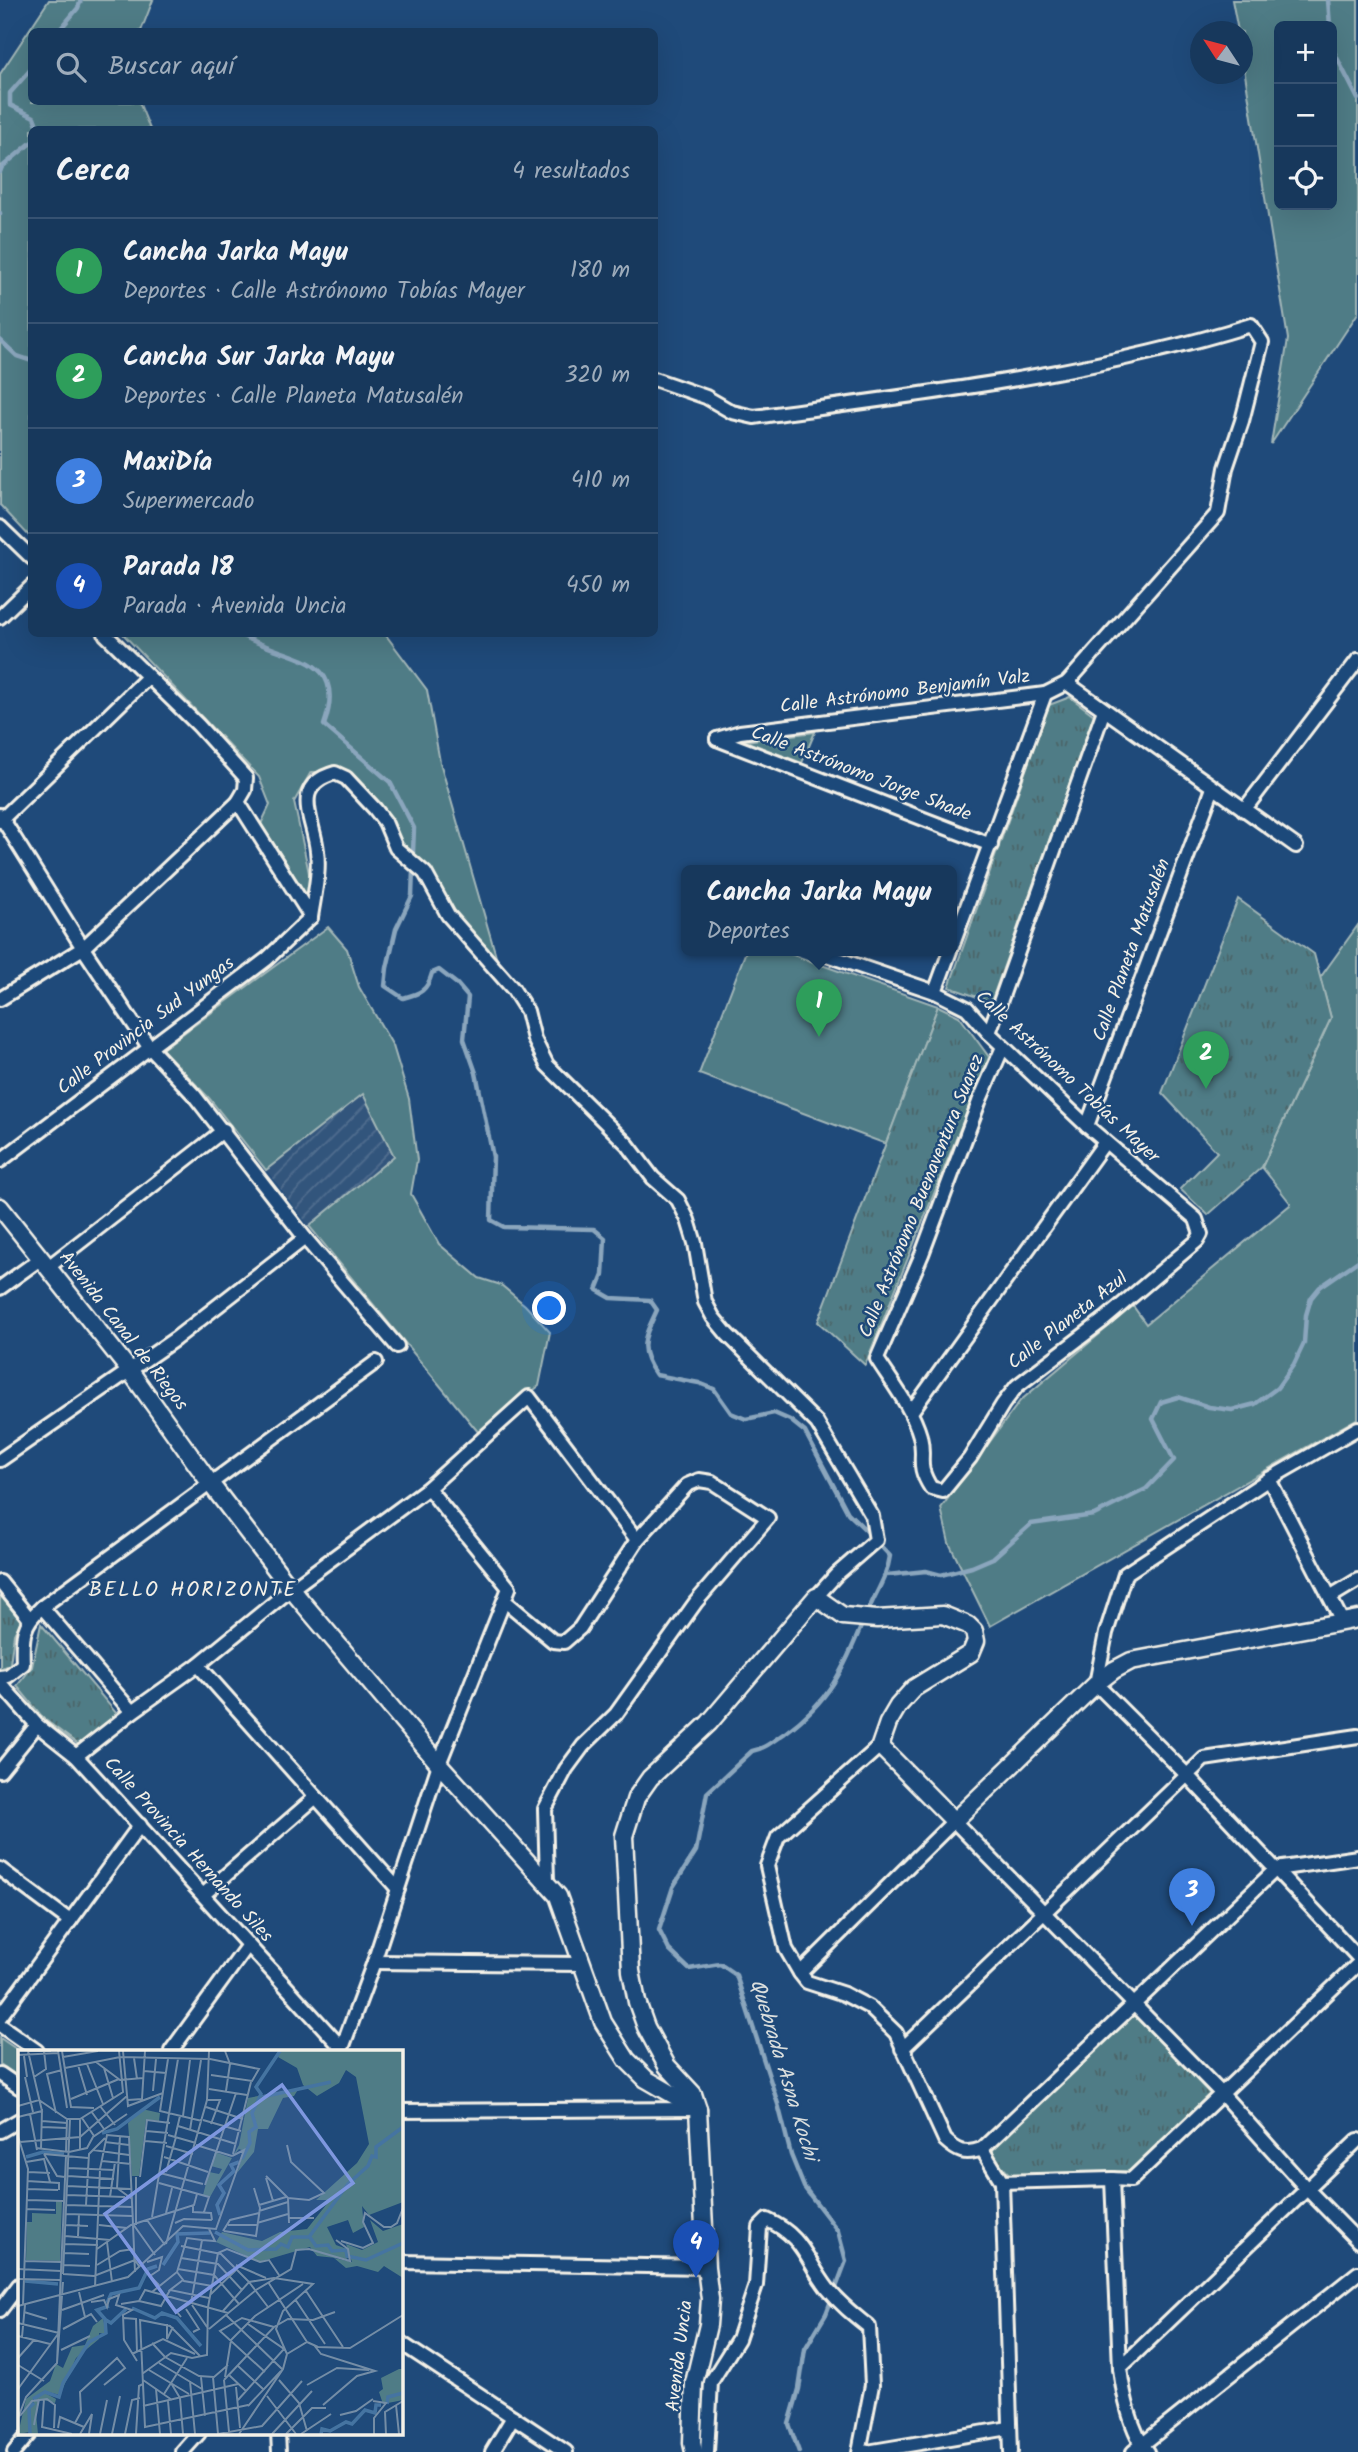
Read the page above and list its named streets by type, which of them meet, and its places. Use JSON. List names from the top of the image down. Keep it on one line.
{"streets":{"street":["Calle Astrónomo Benjamín Valz","Calle Astrónomo Jorge Shade","Calle Planeta Matusalén","Calle Provincia Sud Yungas","Calle Astrónomo Tobías Mayer","Calle Astrónomo Buenaventura Suarez","Calle Planeta Azul","Avenida Canal de Riegos","Calle Provincia Hernando Siles","Avenida Uncia"]},"crossings":[["Calle Astrónomo Benjamín Valz","Calle Astrónomo Jorge Shade"],["Calle Planeta Matusalén","Calle Astrónomo Tobías Mayer"],["Calle Astrónomo Tobías Mayer","Calle Astrónomo Buenaventura Suarez"],["Calle Astrónomo Tobías Mayer","Calle Planeta Azul"],["Calle Astrónomo Buenaventura Suarez","Calle Planeta Azul"],["Avenida Canal de Riegos","Avenida Uncia"]],"districts":["BELLO HORIZONTE"],"water":["Quebrada Asna Kochi"],"north":"top left","page":{"map_buttons":["+","−"],"search":"Buscar aquí","heading":["Cerca","4 resultados"],"list":[{"mark":"1","name":"Cancha Jarka Mayu","note":"Deportes · Calle Astrónomo Tobías Mayer","value":"180 m"},{"mark":"2","name":"Cancha Sur Jarka Mayu","note":"Deportes · Calle Planeta Matusalén","value":"320 m"},{"mark":"3","name":"MaxiDía","note":"Supermercado","value":"410 m"},{"mark":"4","name":"Parada 18","note":"Parada · Avenida Uncia","value":"450 m"}],"popup":["Cancha Jarka Mayu","Deportes"],"pins":["1","2","3","4"]}}
